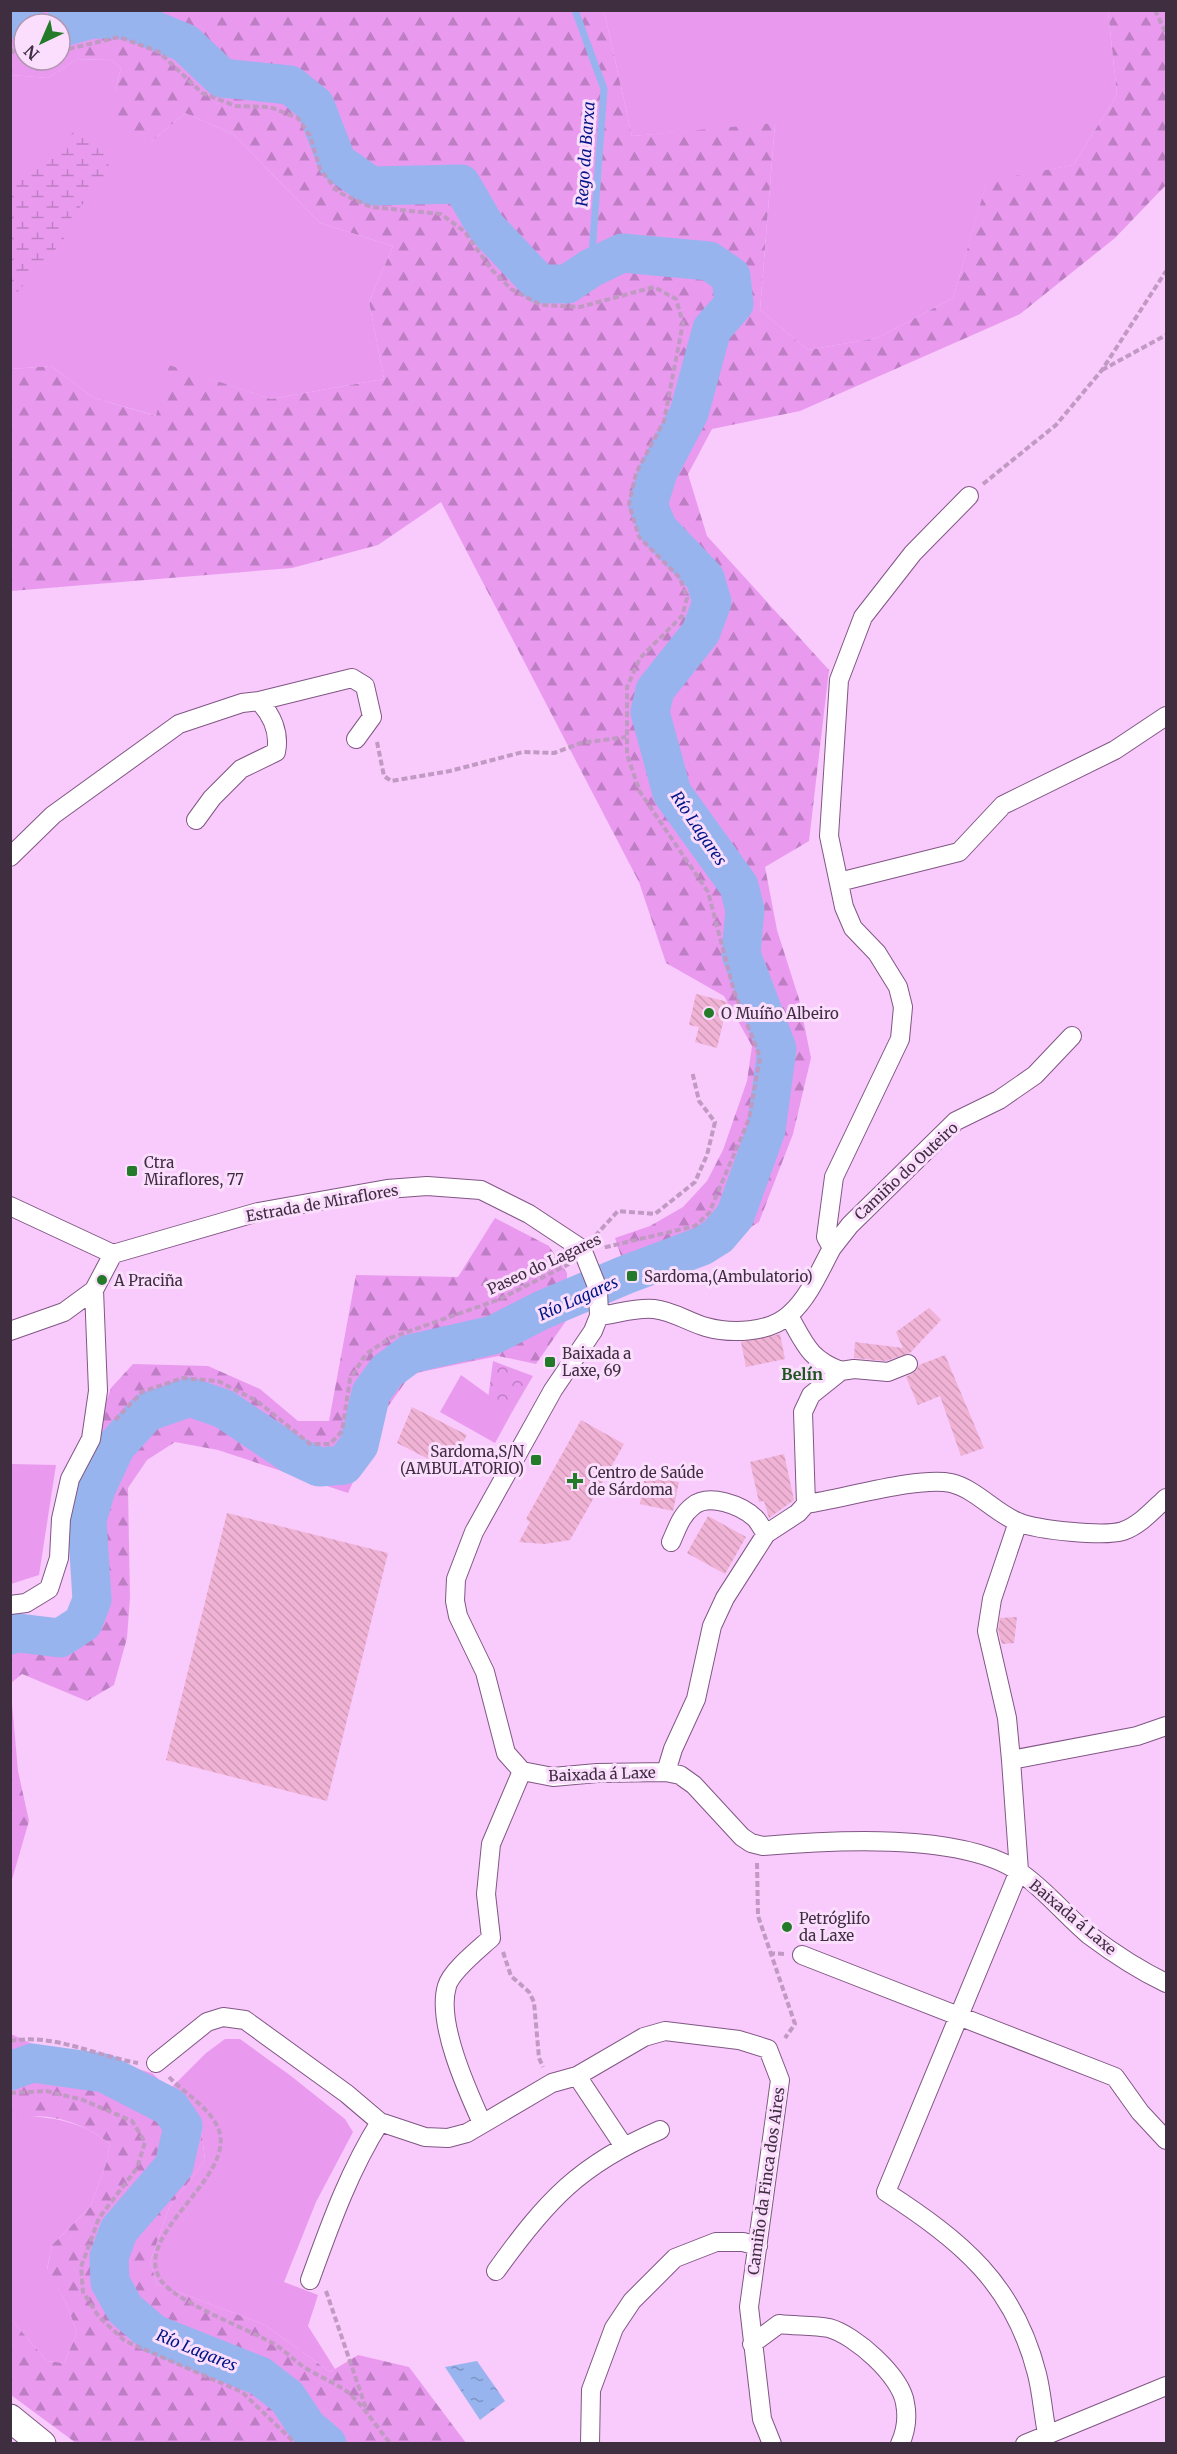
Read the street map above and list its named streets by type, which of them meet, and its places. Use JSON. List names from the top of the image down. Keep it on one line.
{"streets":{"street":["Camiño do Outeiro","Estrada de Miraflores","Baixada á Laxe","Camiño da Finca dos Aires"],"path":["Paseo do Lagares"]},"crossings":[["Estrada de Miraflores","Paseo do Lagares"]],"districts":["Belín"],"water":["Rego da Barxa","Río Lagares"],"places":{"other":["O Muíño Albeiro","A Praciña","Petróglifo da Laxe"],"transit":["Ctra Miraflores, 77","Sardoma,(Ambulatorio)","Baixada a Laxe, 69","Sardoma,S/N (AMBULATORIO)"],"health":["Centro de Saúde de Sárdoma"]},"north":"bottom left"}
